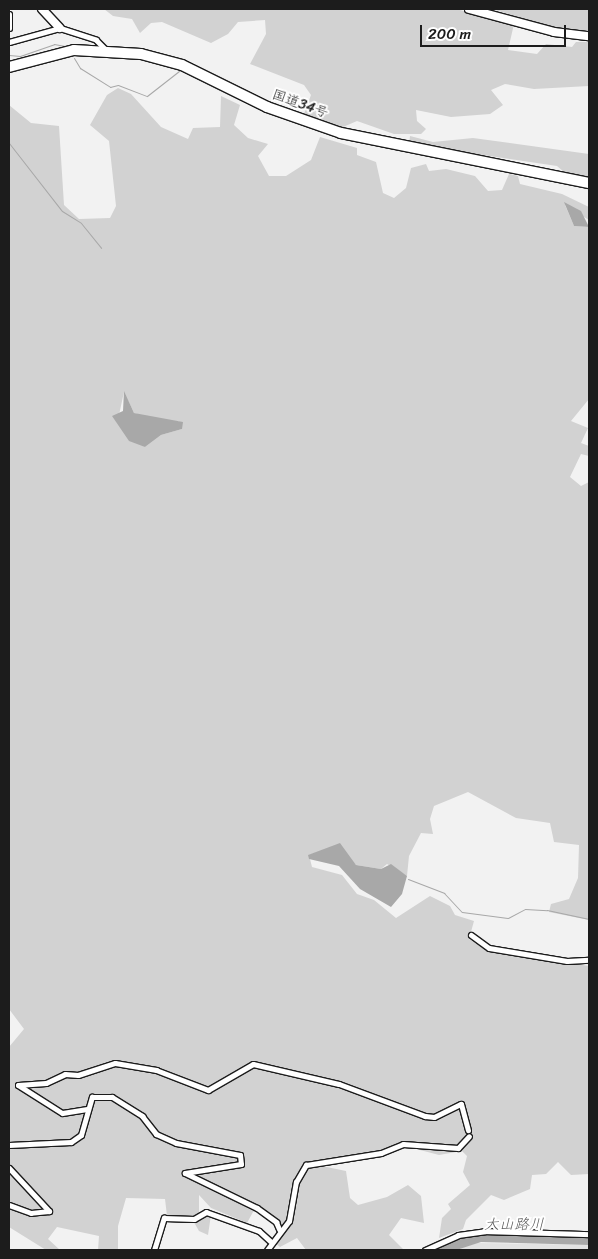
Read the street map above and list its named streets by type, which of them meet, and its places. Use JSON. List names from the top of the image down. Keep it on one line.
{"streets":{"highway":["国道34号"]},"water":["大山路川"],"scale_bar":"200 m"}
